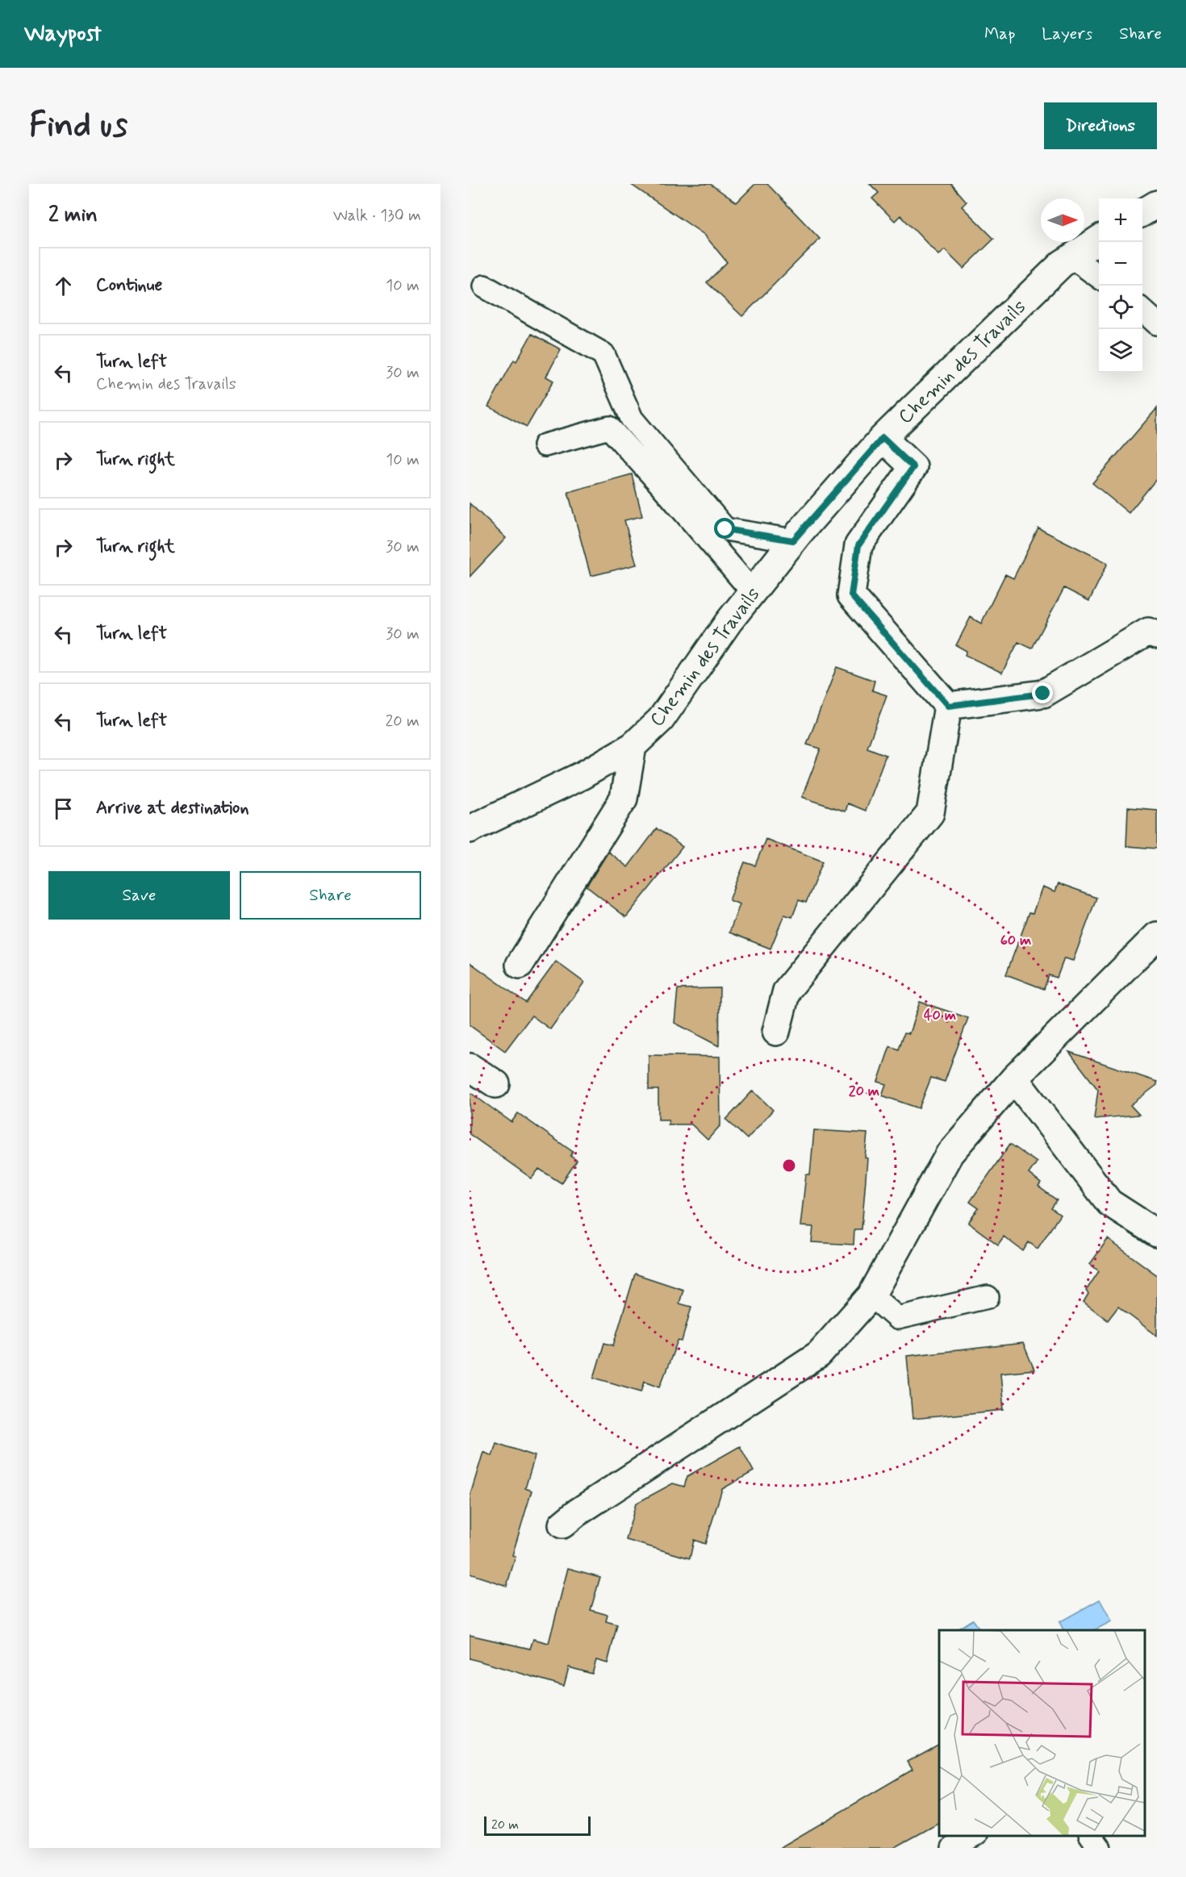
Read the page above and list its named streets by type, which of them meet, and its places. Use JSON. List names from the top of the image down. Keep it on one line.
{"streets":{"street":["Chemin des Travails"]},"scale_bar":"20 m","north":"right","page":{"header":"Waypost","nav":["Map","Layers","Share"],"buttons":["Directions",["Save","Share"]],"title":"Find us","heading":["2 min","Walk · 130 m"],"map_buttons":["+","−"],"list":[["Continue","10 m"],["Turn left","Chemin des Travails","30 m"],["Turn right","10 m"],["Turn right","30 m"],["Turn left","30 m"],["Turn left","20 m"],"Arrive at destination"],"scale":"20 m"},"rings":["60 m","40 m","20 m"]}
